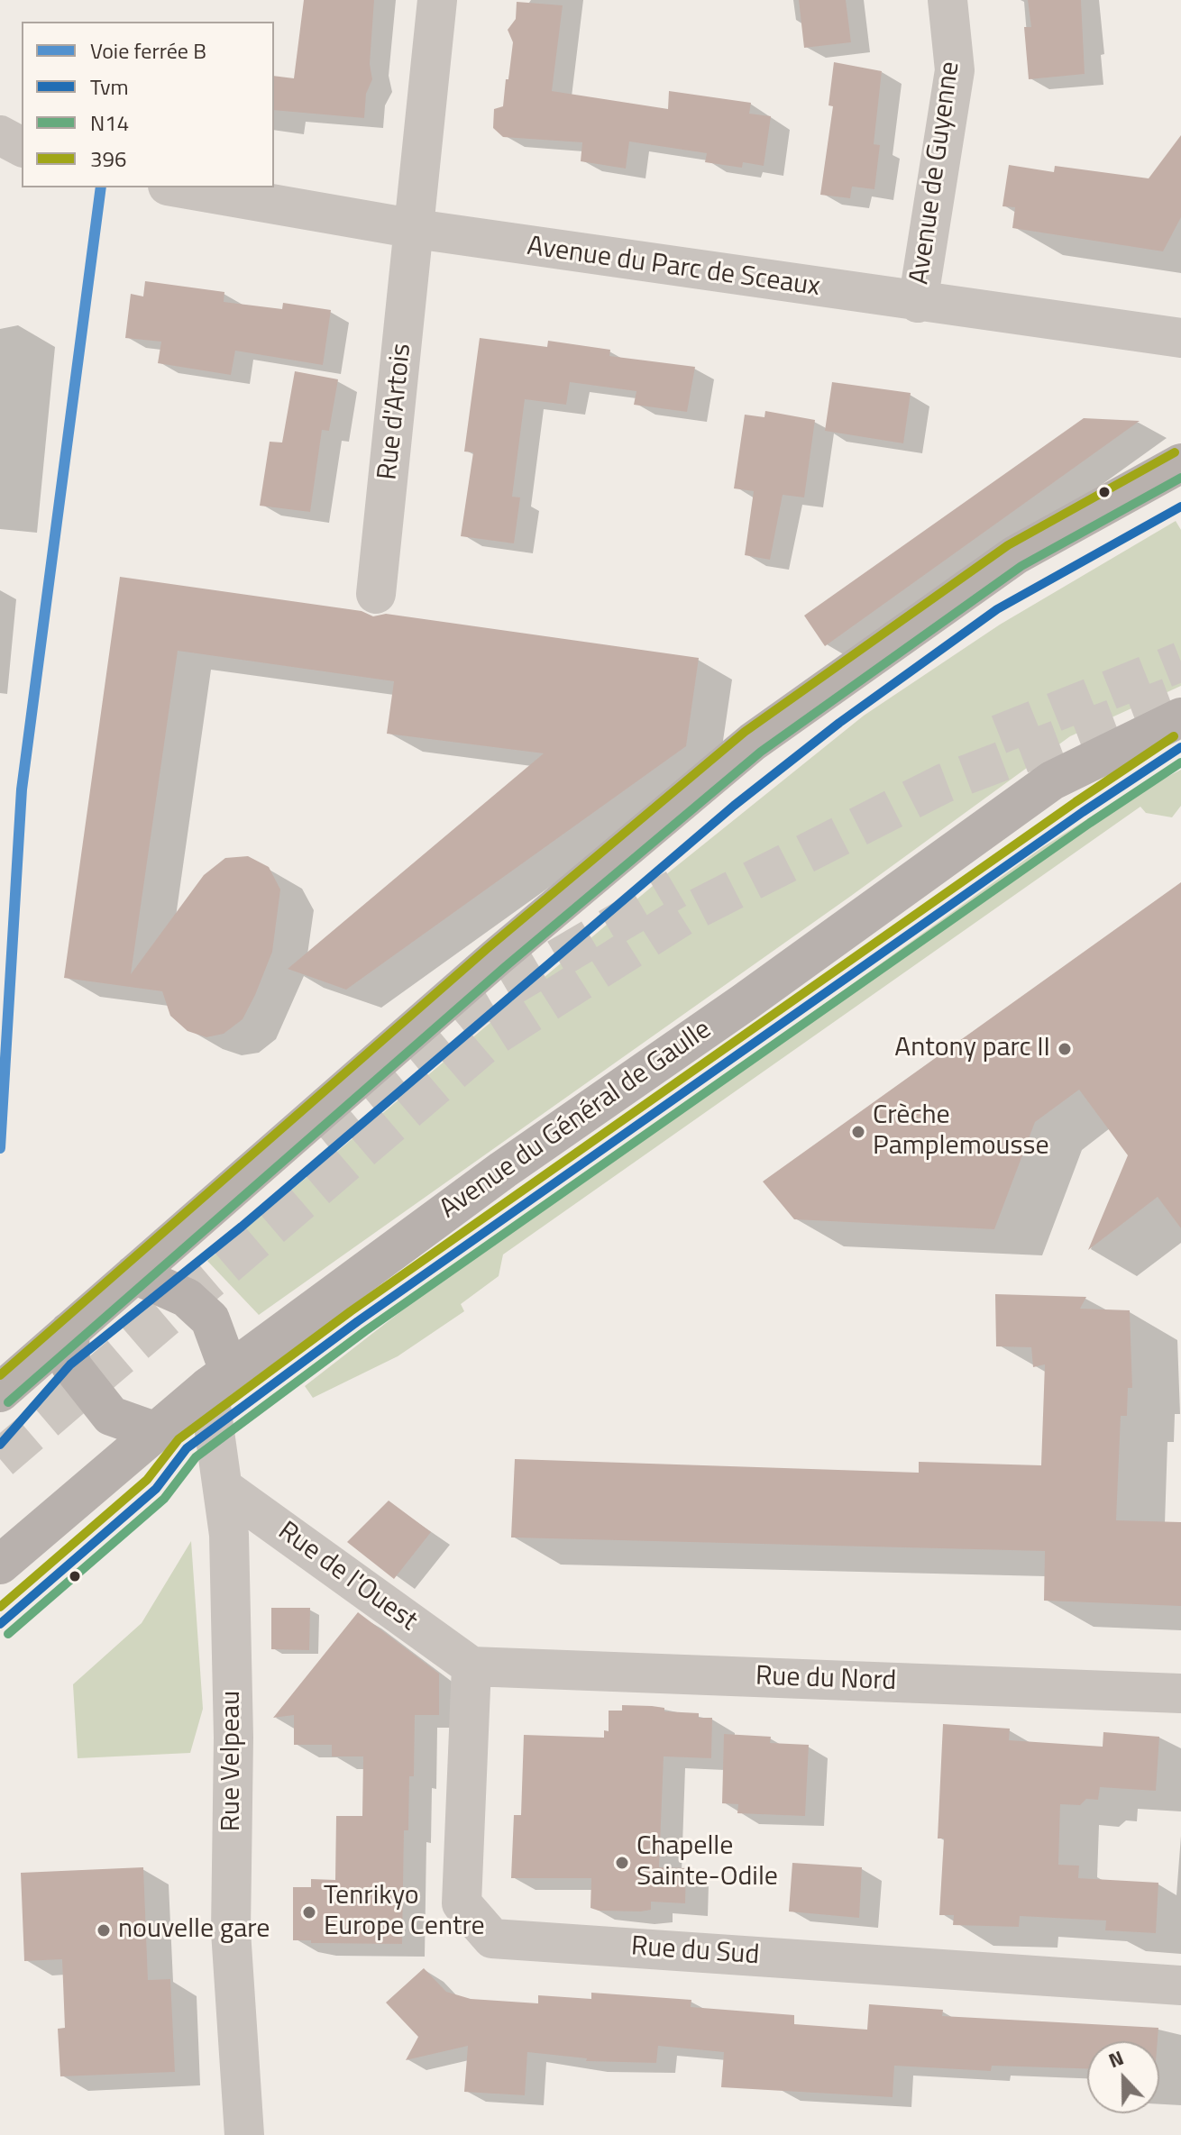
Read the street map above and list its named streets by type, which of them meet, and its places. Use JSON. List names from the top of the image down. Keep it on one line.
{"streets":{"main road":["Avenue du Général de Gaulle"],"street":["Avenue de Guyenne","Avenue du Parc de Sceaux","Rue d'Artois","Rue de l'Ouest","Rue du Nord","Rue Velpeau","Rue du Sud"]},"crossings":[["Avenue de Guyenne","Avenue du Parc de Sceaux"],["Avenue du Parc de Sceaux","Rue d'Artois"],["Avenue du Général de Gaulle","Rue Velpeau"],["Rue de l'Ouest","Rue du Nord"],["Rue de l'Ouest","Rue Velpeau"],["Rue de l'Ouest","Rue du Sud"],["Rue du Nord","Rue du Sud"]],"places":["Antony parc II","Crèche Pamplemousse","Chapelle Sainte-Odile","Tenrikyo Europe Centre","nouvelle gare"],"lines":["rail line B","transit line 396","transit line N14","transit line Tvm"],"legend":["Voie ferrée B","Tvm","N14","396"],"north":"top"}
